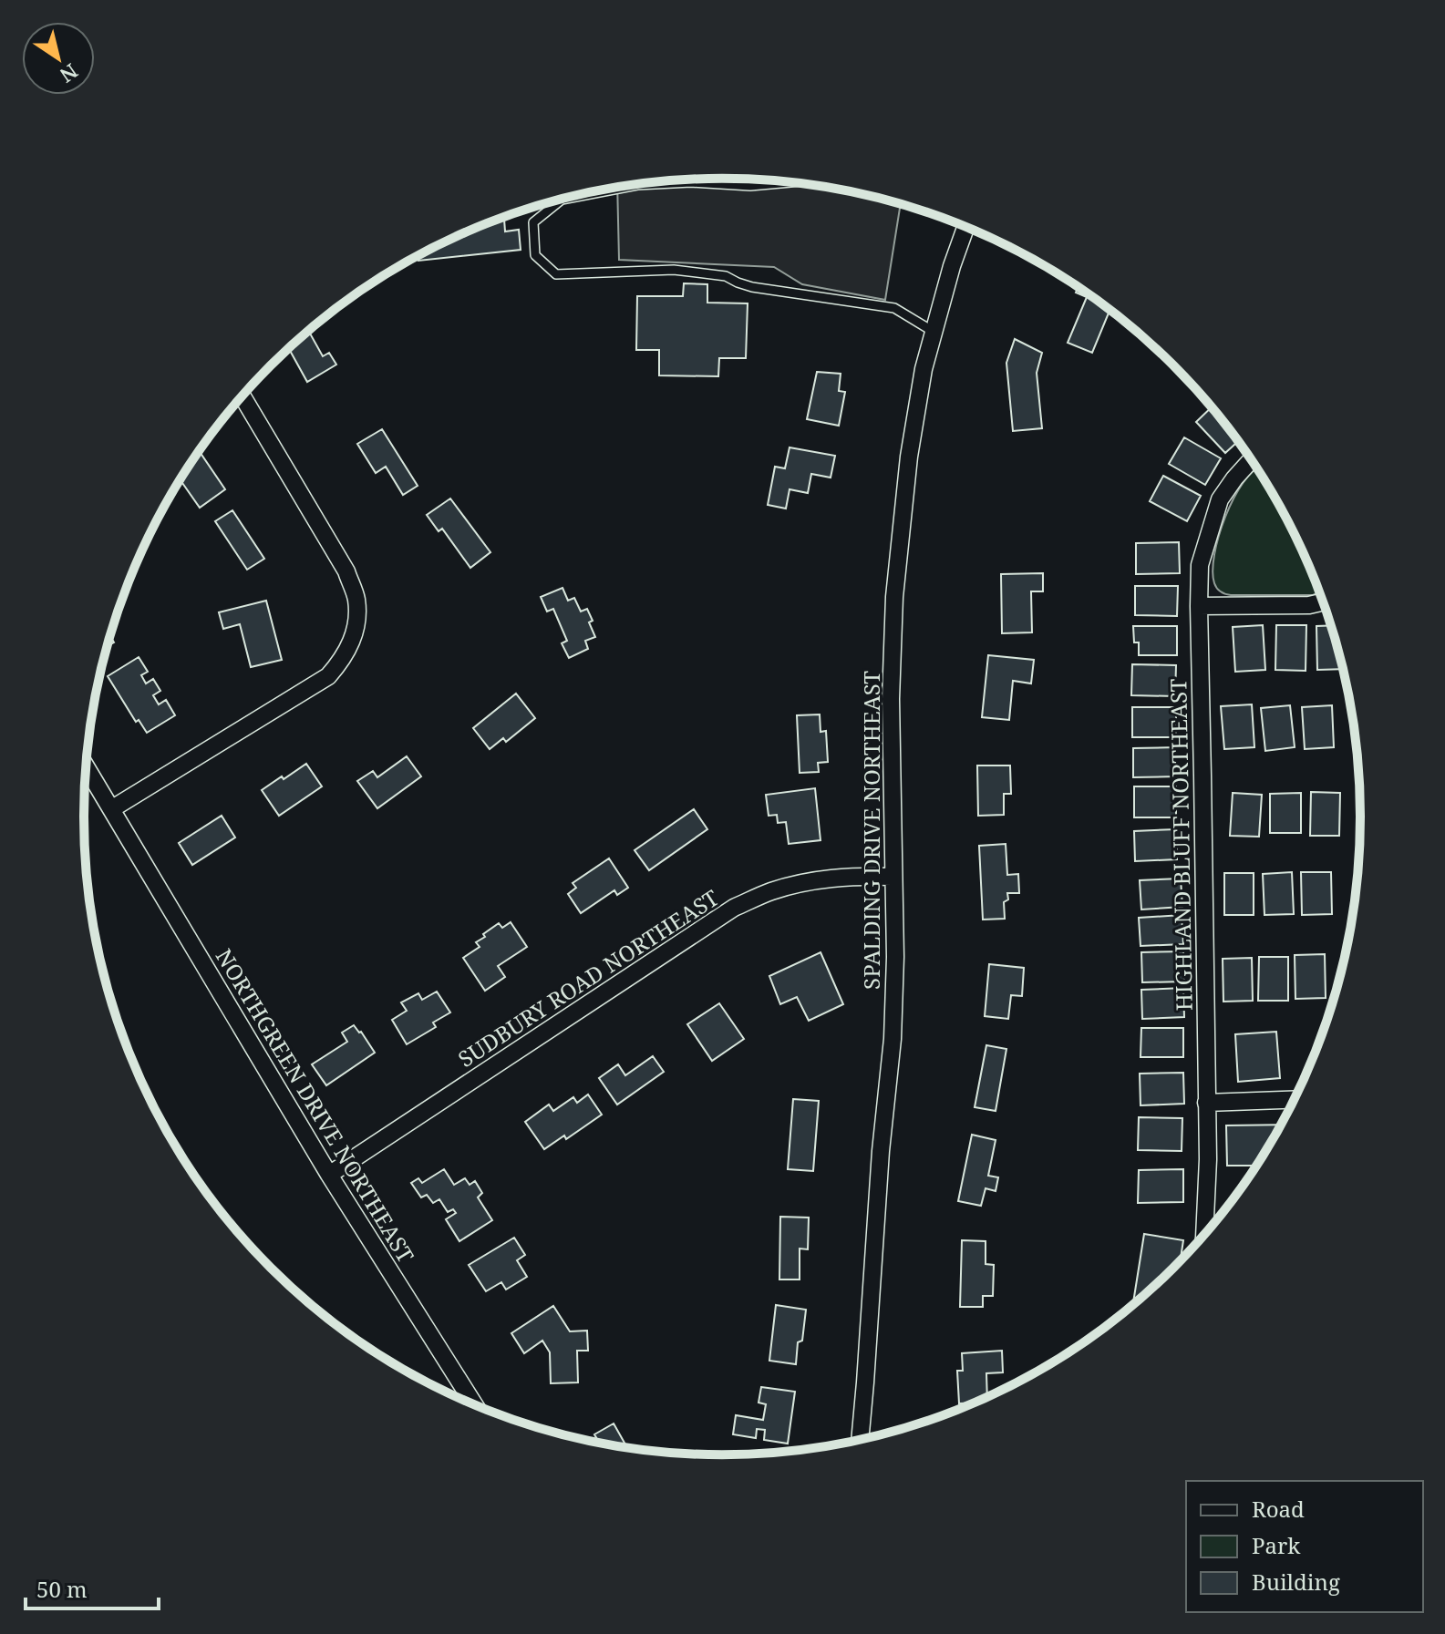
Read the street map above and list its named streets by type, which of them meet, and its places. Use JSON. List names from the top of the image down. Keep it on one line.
{"streets":{"street":["SPALDING DRIVE NORTHEAST","HIGHLAND BLUFF NORTHEAST","SUDBURY ROAD NORTHEAST","NORTHGREEN DRIVE NORTHEAST"]},"crossings":[["SPALDING DRIVE NORTHEAST","SUDBURY ROAD NORTHEAST"],["SUDBURY ROAD NORTHEAST","NORTHGREEN DRIVE NORTHEAST"]],"legend":["Road","Park","Building"],"scale_bar":"50 m","north":"bottom right"}
